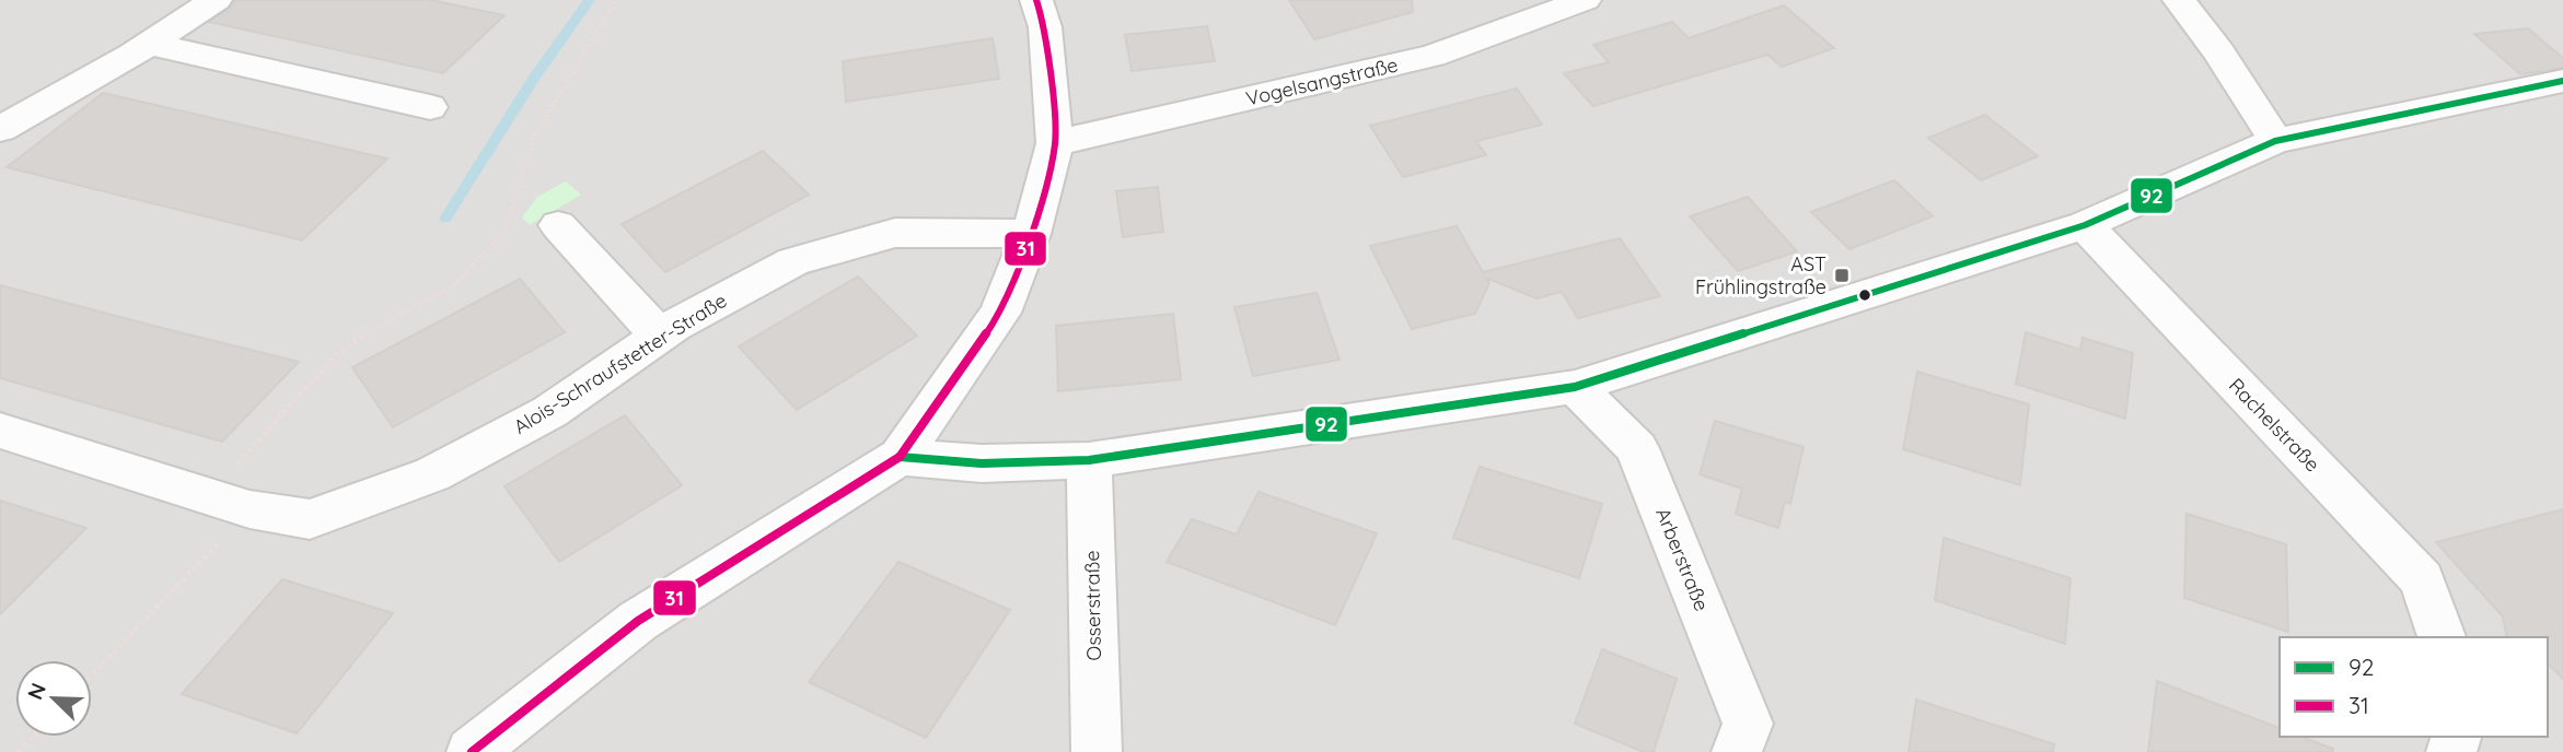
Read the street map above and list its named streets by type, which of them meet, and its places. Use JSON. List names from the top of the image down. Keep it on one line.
{"streets":{"street":["Vogelsangstraße","Alois-Schraufstetter-Straße","Rachelstraße","Arberstraße","Osserstraße"]},"places":{"transit":["AST Frühlingstraße"]},"lines":["transit line 31","transit line 92"],"legend":["92","31"],"north":"top left"}
